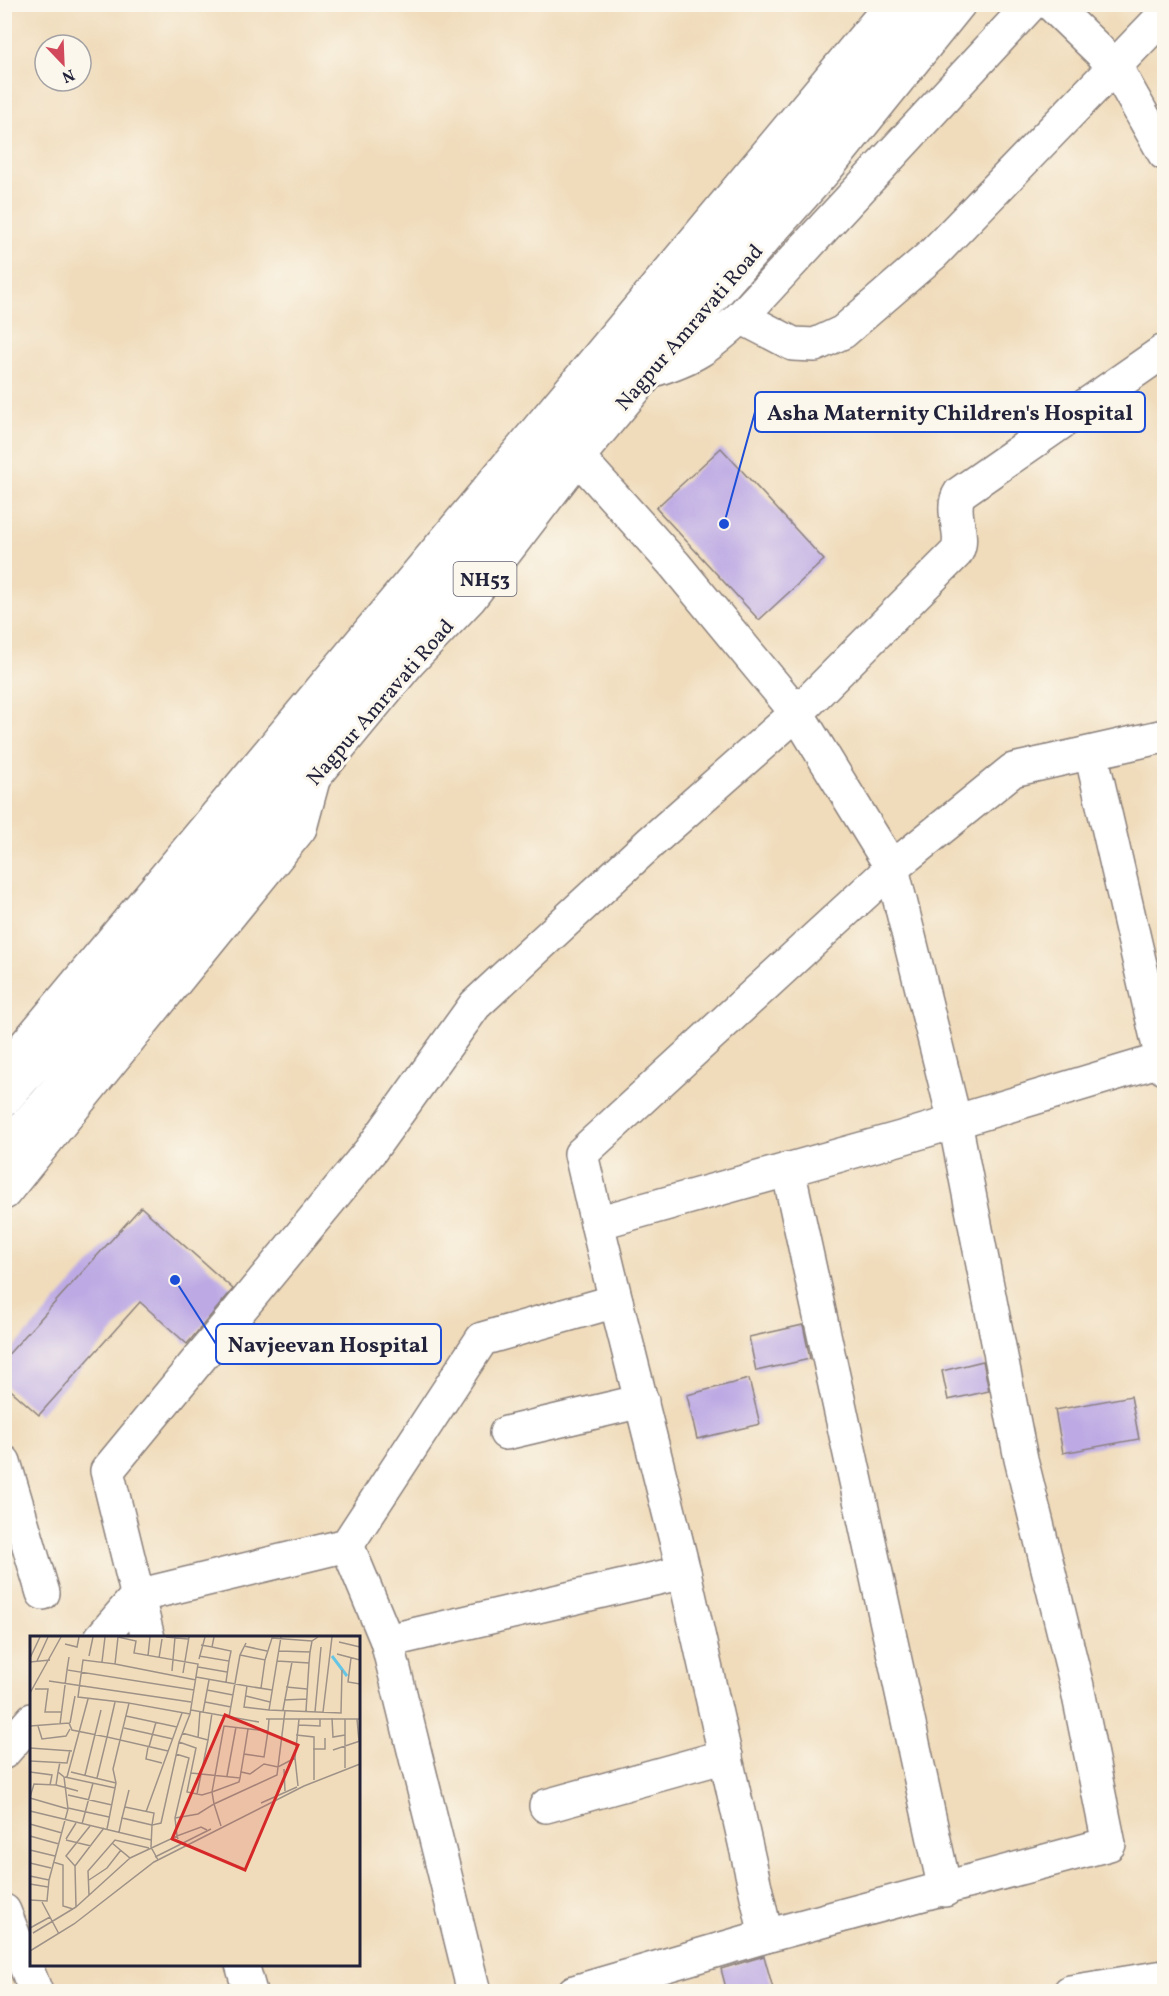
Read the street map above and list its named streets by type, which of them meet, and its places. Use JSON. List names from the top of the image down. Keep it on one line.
{"streets":{"main road":["Nagpur Amravati Road","NH53"]},"places":["Asha Maternity Children's Hospital","Navjeevan Hospital"],"north":"bottom right"}
